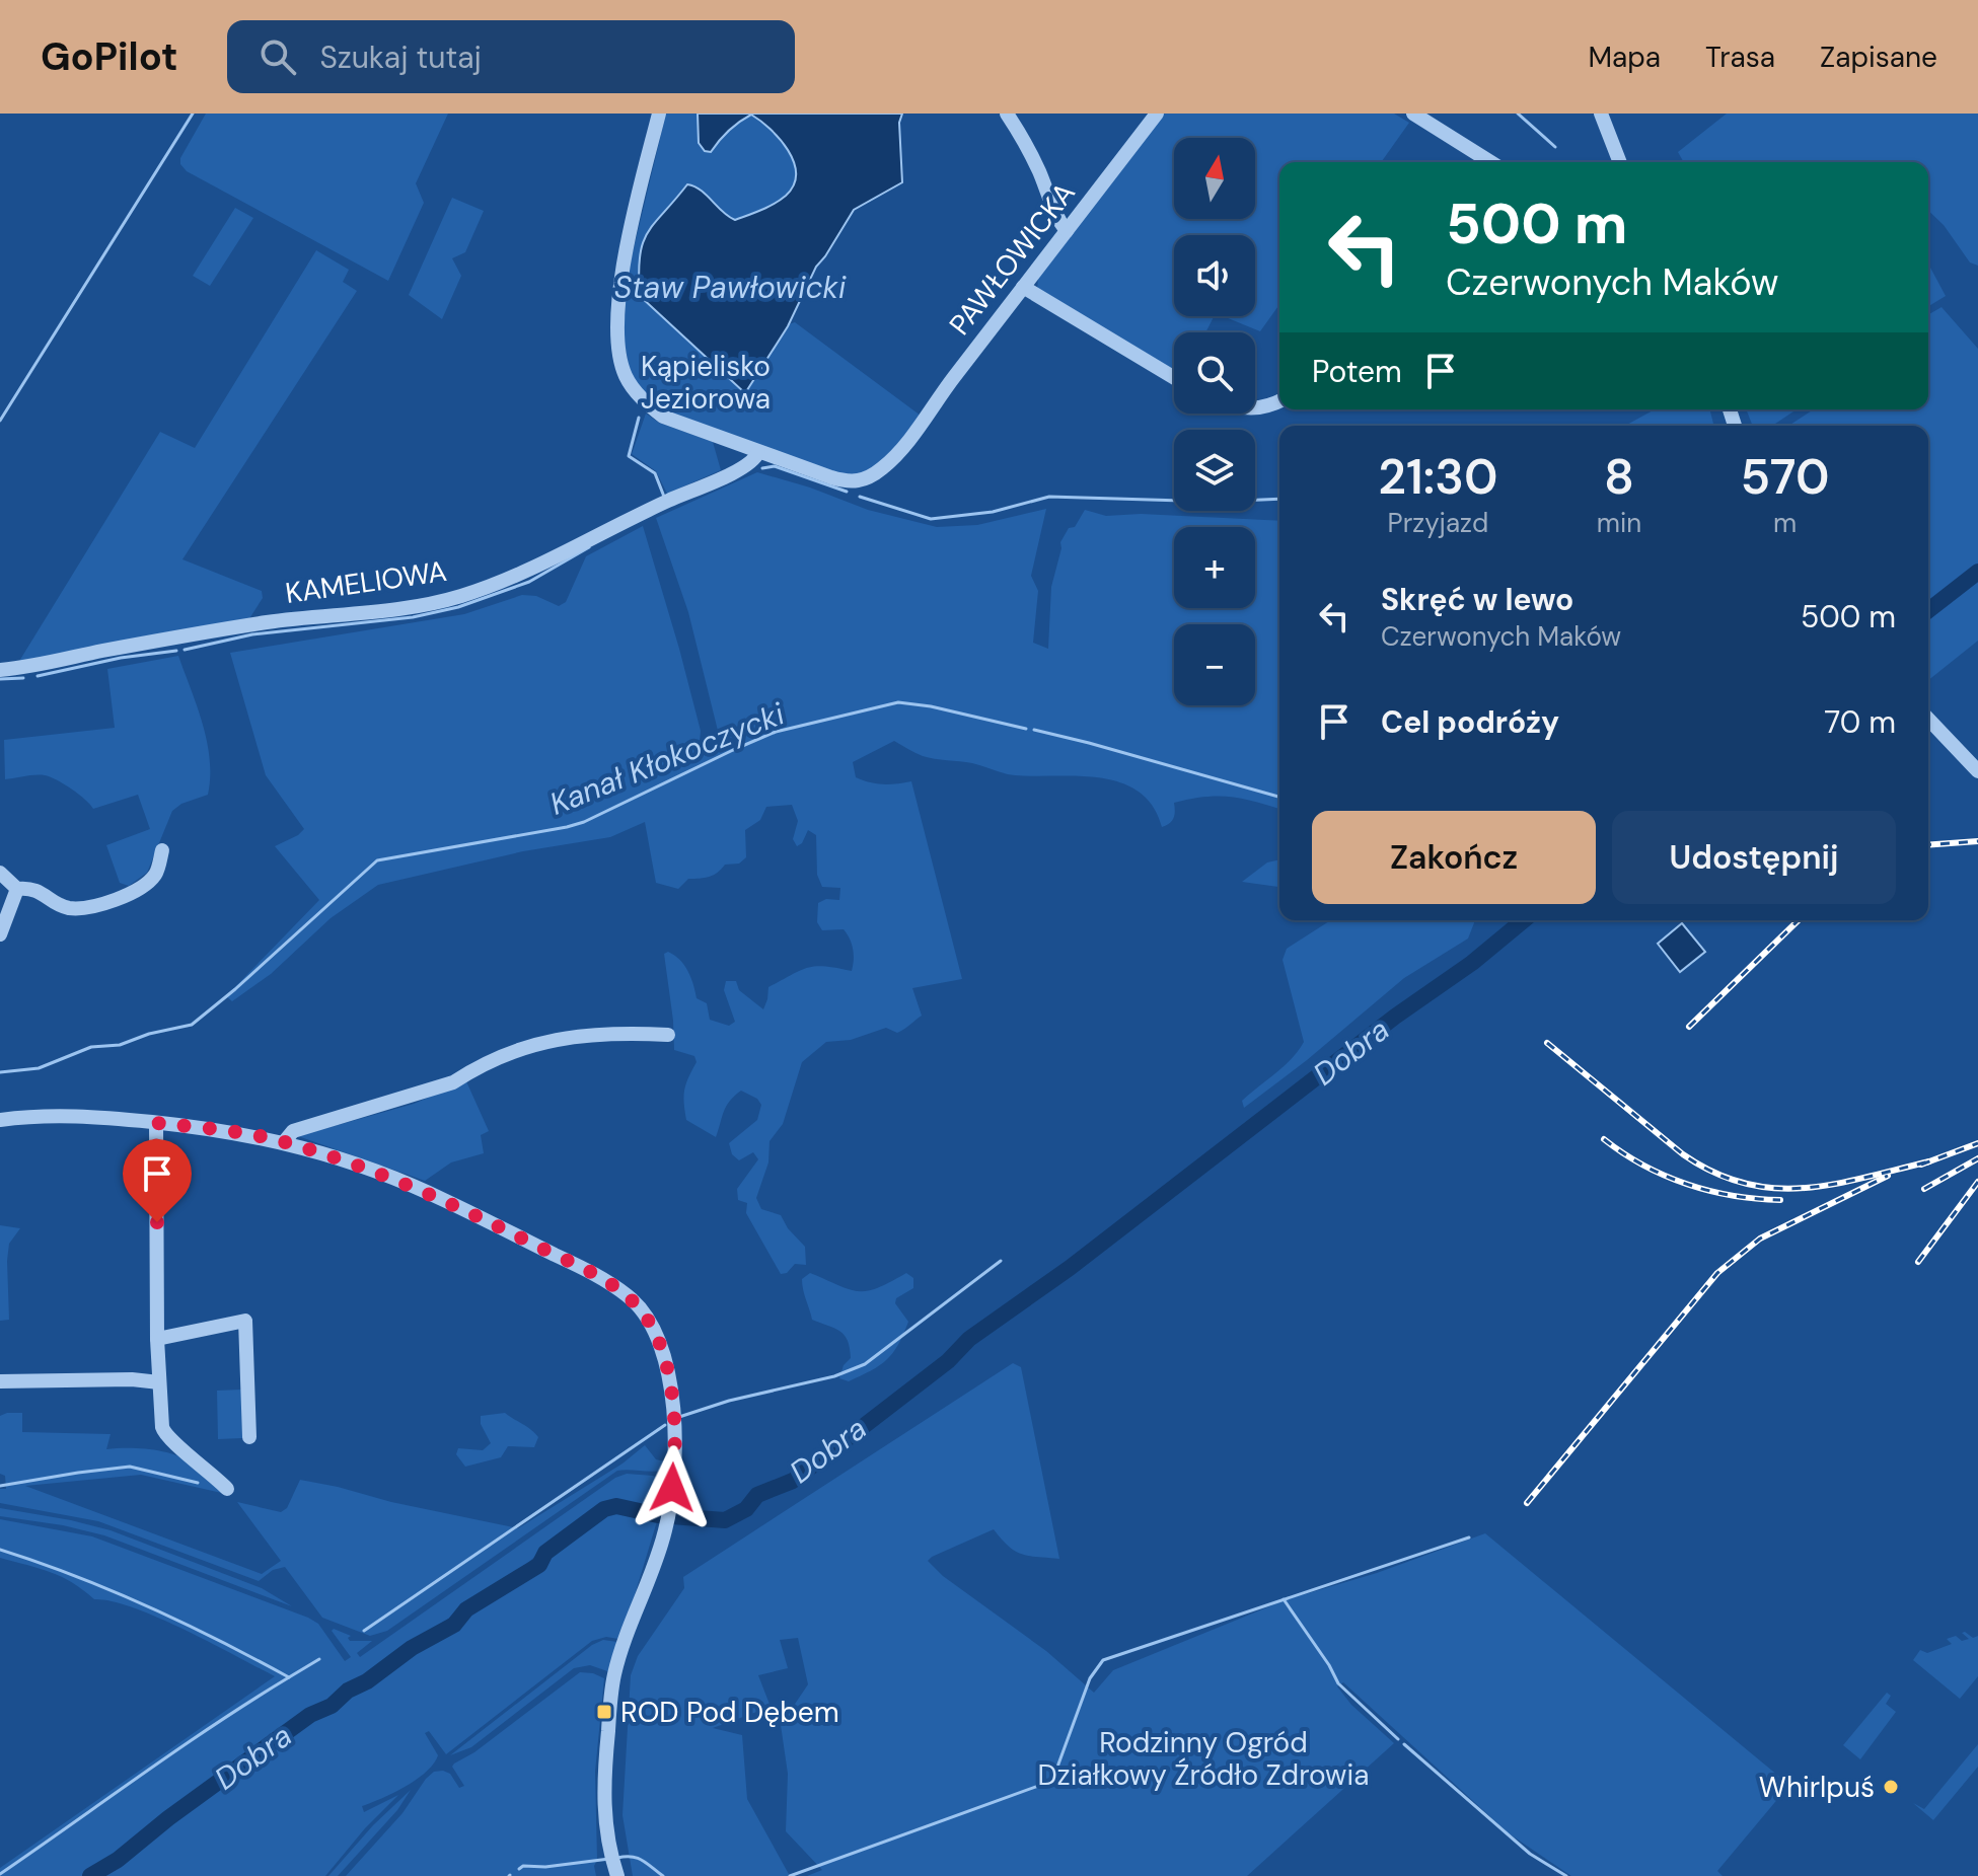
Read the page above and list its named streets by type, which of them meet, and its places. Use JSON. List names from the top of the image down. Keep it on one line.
{"streets":{"street":["PAWŁOWICKA","KAMELIOWA"]},"crossings":[["PAWŁOWICKA","KAMELIOWA"]],"water":["Staw Pawłowicki","Kanał Kłokoczycki","Dobra"],"parks":["Kąpielisko Jeziorowa","Rodzinny Ogród Działkowy Źródło Zdrowia"],"places":{"transit":["ROD Pod Dębem"],"other":["Whirlpuś"]},"north":"top","page":{"header":"GoPilot","search":"Szukaj tutaj","nav":["Mapa","Trasa","Zapisane"],"map_buttons":["+","−"],"turn":["500 m","Czerwonych Maków"],"then":"Potem","eta":["21:30","Przyjazd","8","min","570","m"],"list":[{"name":"Skręć w lewo","note":"Czerwonych Maków","value":"500 m"},{"name":"Cel podróży","value":"70 m"}],"buttons":["Zakończ","Udostępnij"]}}
